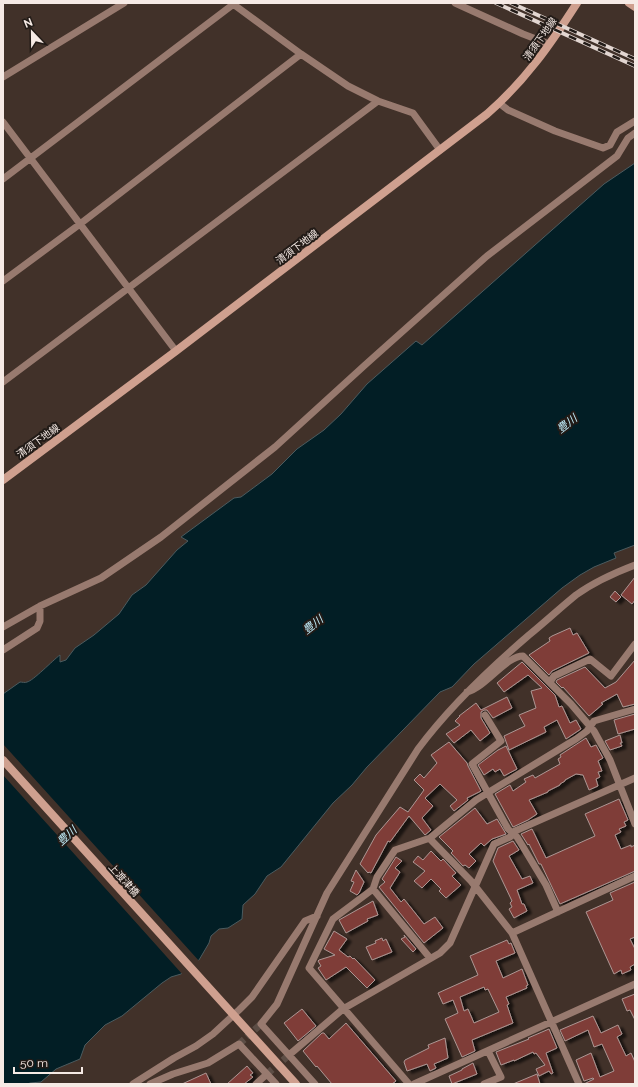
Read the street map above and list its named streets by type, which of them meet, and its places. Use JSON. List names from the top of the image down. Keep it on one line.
{"streets":{"main road":["清須下地線","上渡津橋"]},"water":["豊川"],"scale_bar":"50 m","north":"top"}
